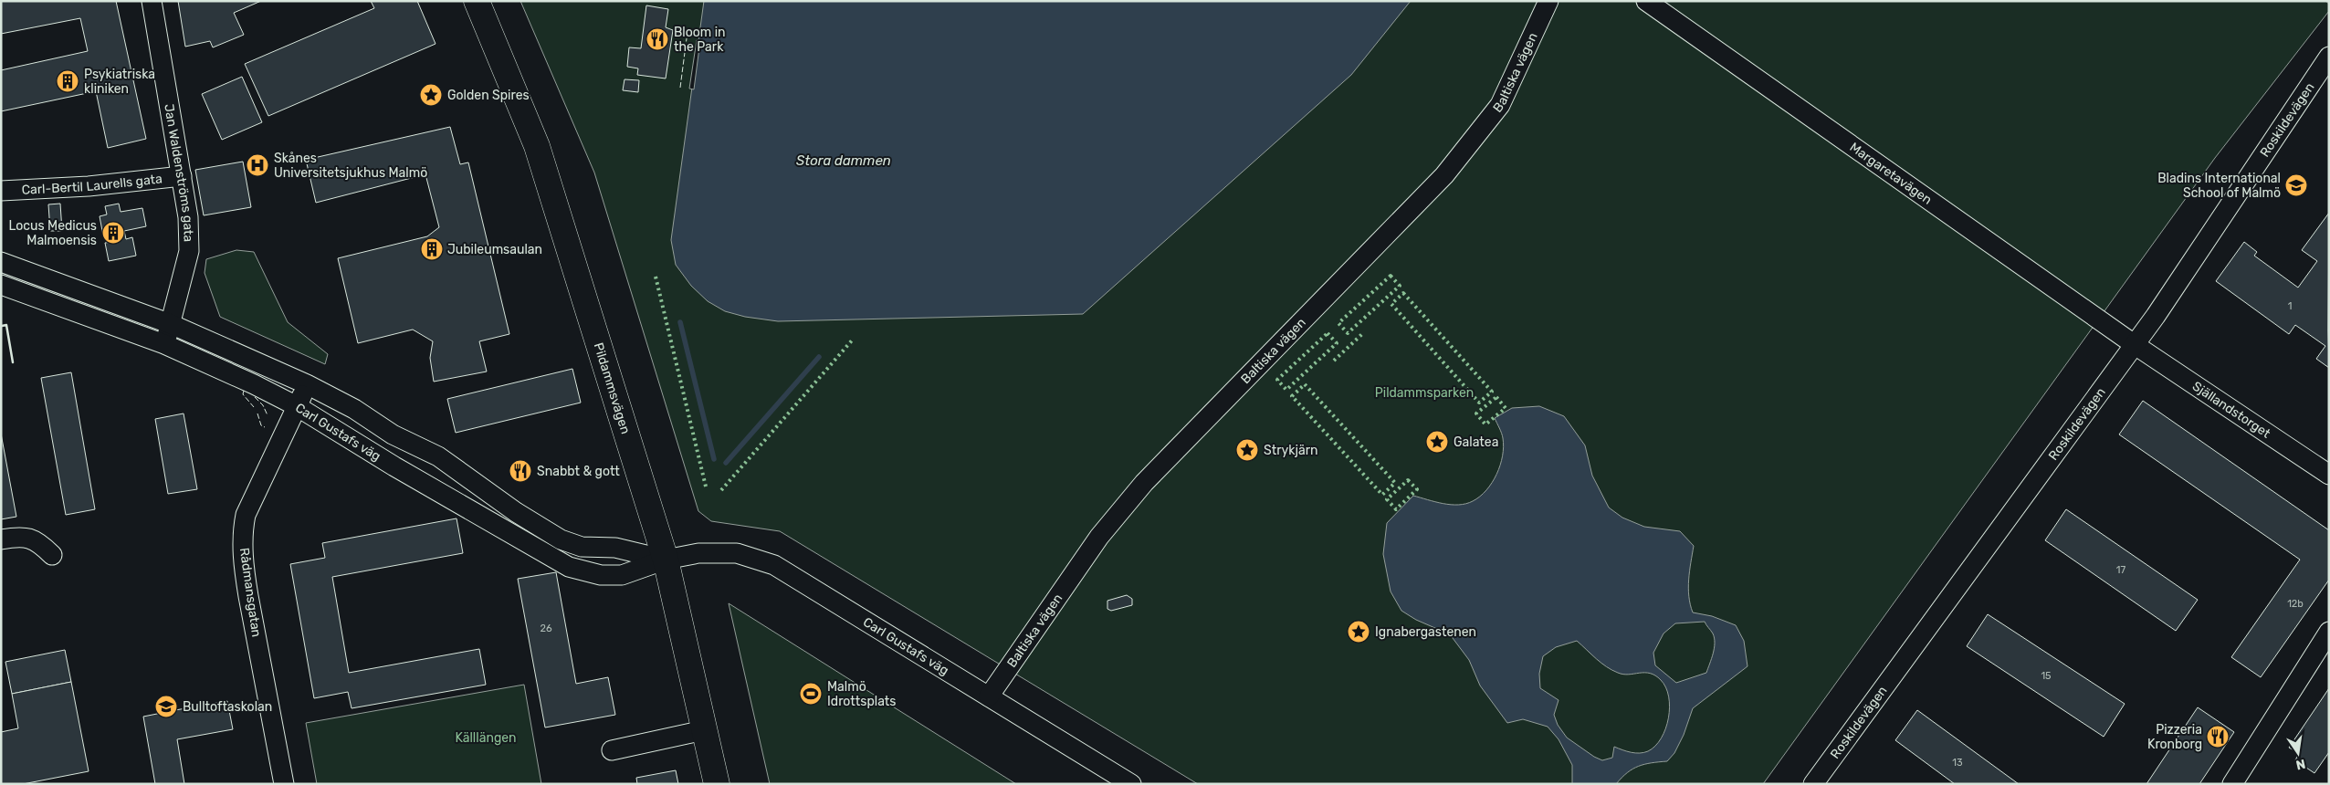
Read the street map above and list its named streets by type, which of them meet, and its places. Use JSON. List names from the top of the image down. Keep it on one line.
{"streets":{"main road":["Pildammsvägen"],"street":["Baltiska vägen","Roskildevägen","Jan Waldenströms gata","Margaretavägen","Carl-Bertil Laurells gata","Själlandstorget","Carl Gustafs väg","Rådmansgatan"]},"crossings":[["Baltiska vägen","Carl Gustafs väg"],["Roskildevägen","Margaretavägen"],["Roskildevägen","Själlandstorget"],["Jan Waldenströms gata","Carl-Bertil Laurells gata"],["Jan Waldenströms gata","Carl Gustafs väg"],["Margaretavägen","Själlandstorget"],["Pildammsvägen","Carl Gustafs väg"],["Carl Gustafs väg","Rådmansgatan"]],"water":["Stora dammen"],"parks":["Pildammsparken","Källlängen"],"places":{"restaurant":["Bloom in the Park","Snabbt & gott","Pizzeria Kronborg"],"building":["Psykiatriska kliniken","Locus Medicus Malmoensis","Jubileumsaulan"],"place":["Golden Spires","Galatea","Strykjärn","Ignabergastenen"],"hospital":["Skånes Universitetsjukhus Malmö"],"school or university":["Bladins International School of Malmö","Bulltoftaskolan"],"sports":["Malmö Idrottsplats"]},"house_numbers":["1","17","12b","26","15","13"],"north":"bottom"}
